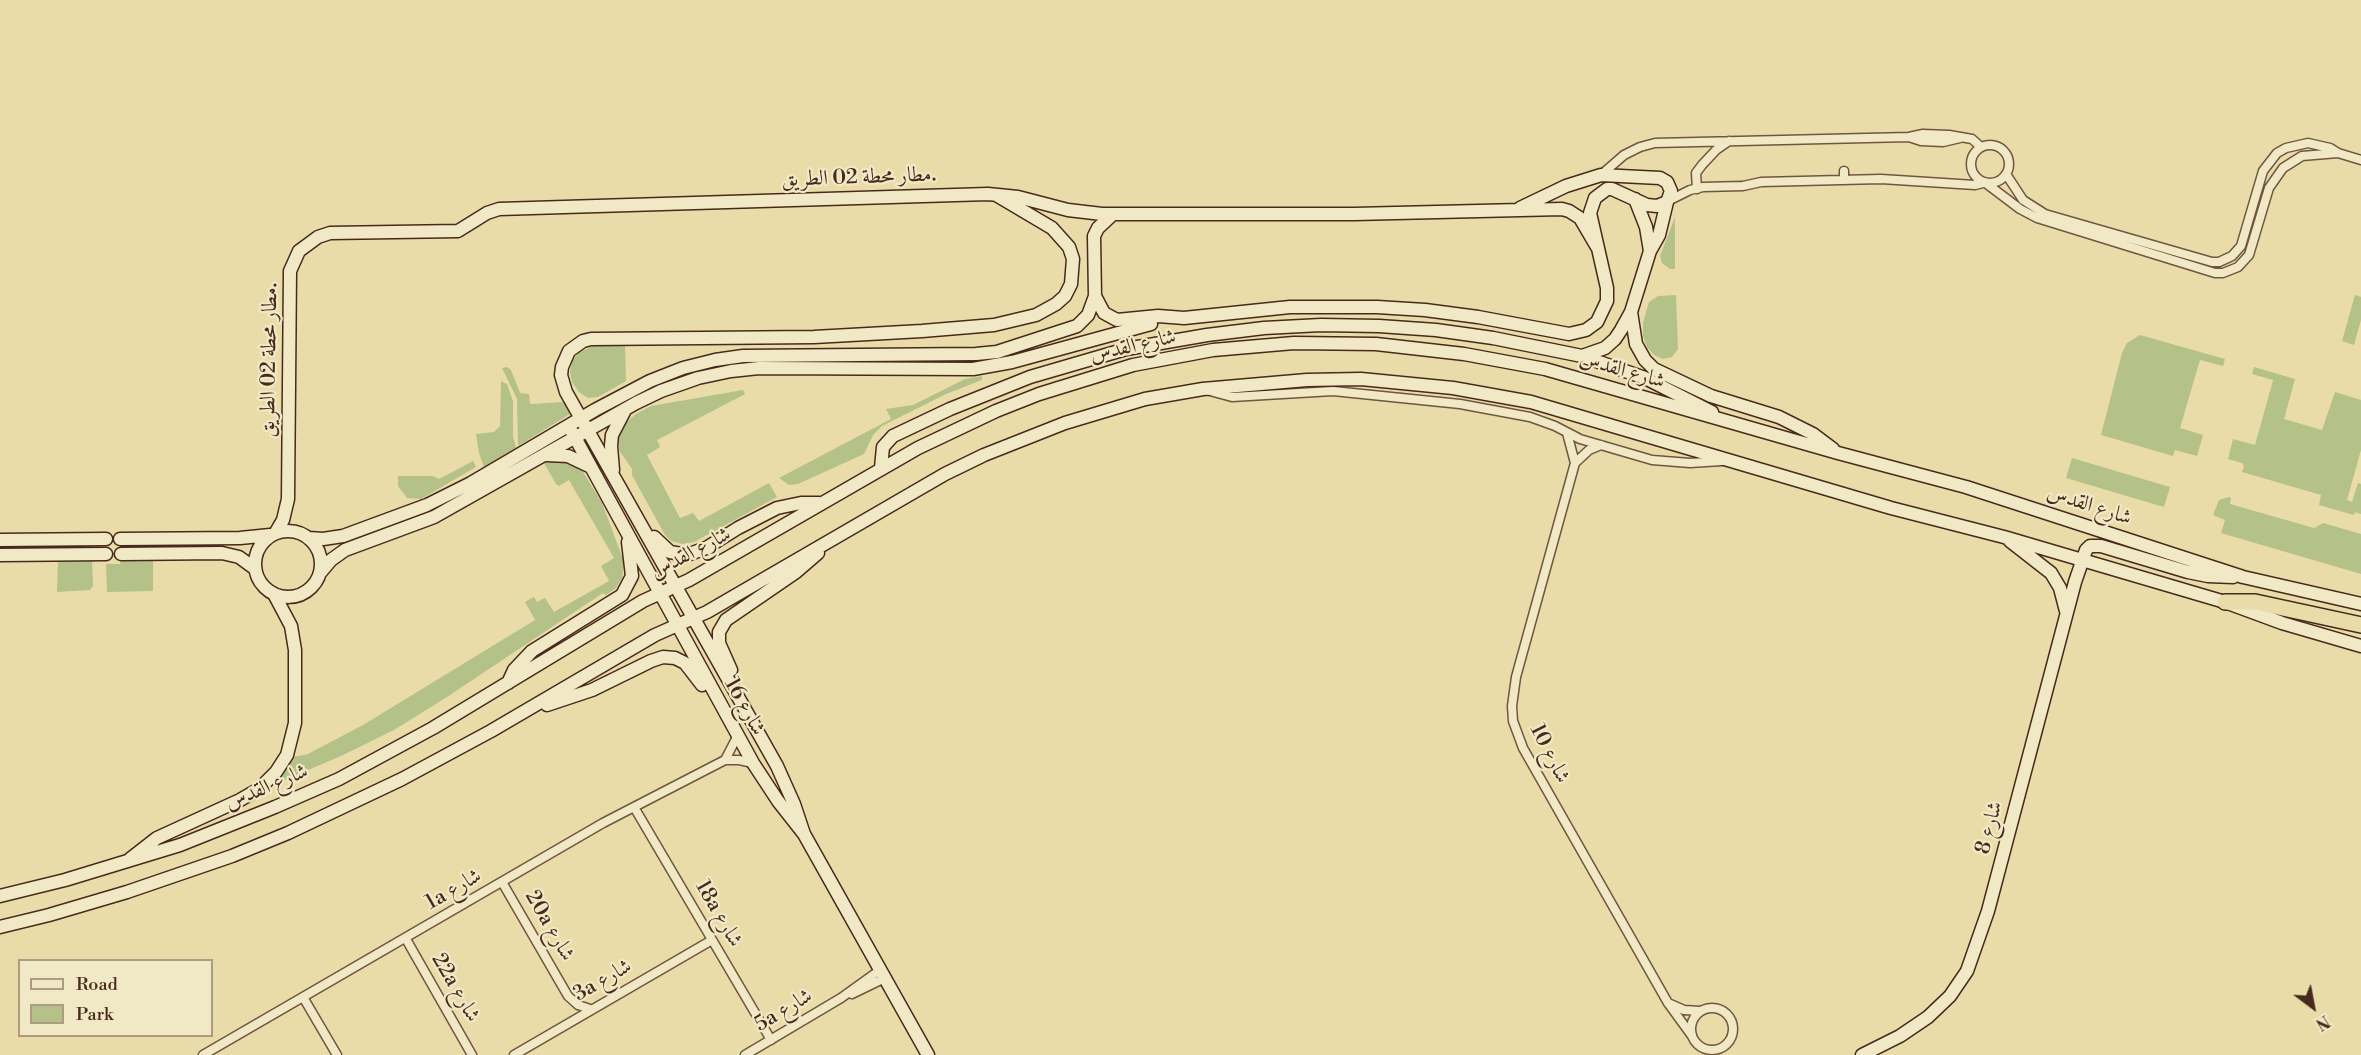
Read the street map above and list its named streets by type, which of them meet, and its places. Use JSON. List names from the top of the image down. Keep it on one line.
{"streets":{"street":["مطار محطة 02 الطريق.","شارع القدس","شارع 16","شارع 10","شارع 8","1a شارع","18a شارع","20a شارع","3a شارع","22a شارع","5a شارع"]},"crossings":[["شارع القدس","شارع 16"],["شارع 16","5a شارع"],["1a شارع","18a شارع"],["1a شارع","20a شارع"],["1a شارع","22a شارع"],["18a شارع","3a شارع"],["18a شارع","5a شارع"],["20a شارع","3a شارع"]],"legend":["Road","Park"],"north":"bottom right"}
